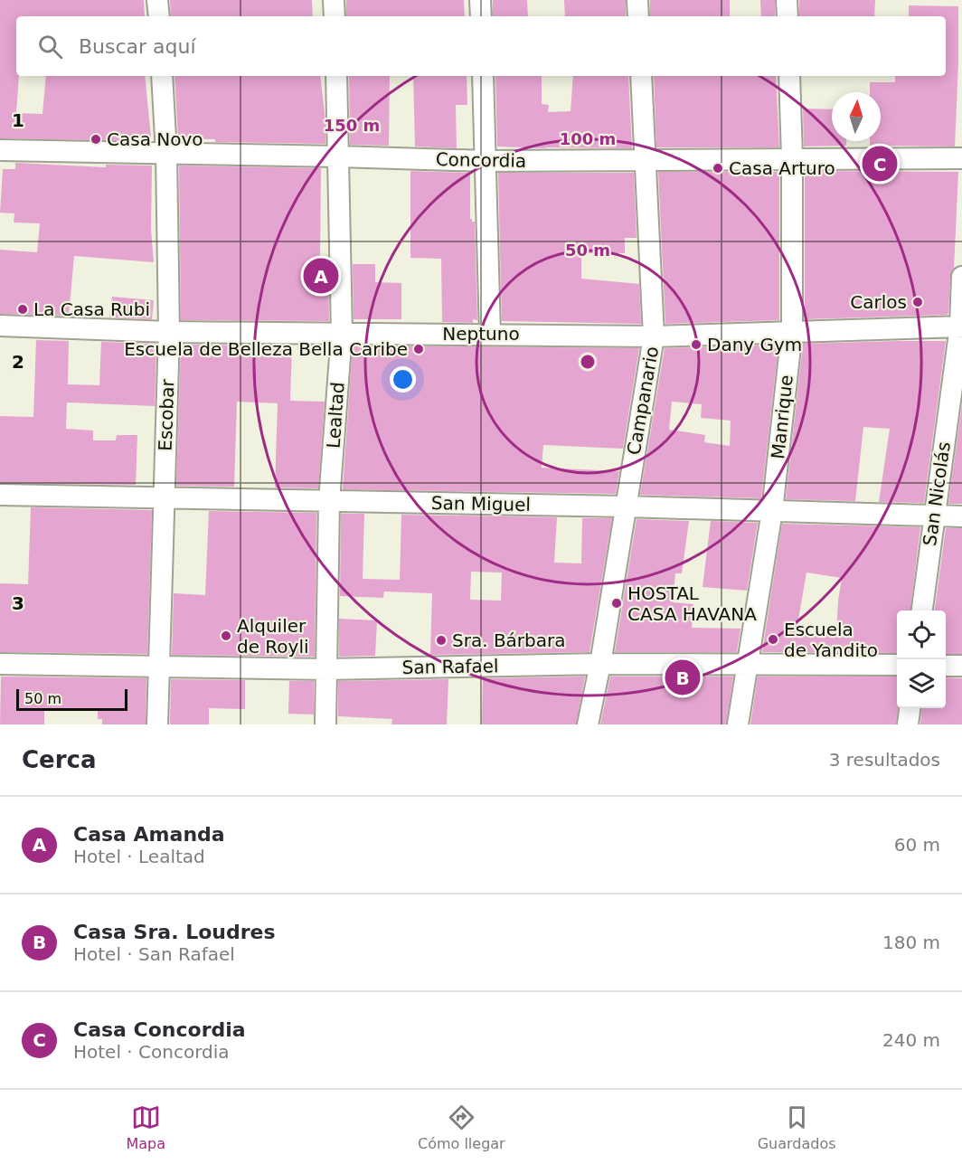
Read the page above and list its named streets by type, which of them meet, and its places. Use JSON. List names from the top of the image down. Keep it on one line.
{"streets":{"street":["Concordia","Neptuno","Campanario","Escobar","Lealtad","Manrique","San Nicolás","San Miguel","San Rafael"]},"crossings":[["Concordia","Campanario"],["Concordia","Escobar"],["Concordia","Lealtad"],["Concordia","Manrique"],["Neptuno","Campanario"],["Neptuno","Escobar"],["Neptuno","Lealtad"],["Neptuno","Manrique"],["Neptuno","San Nicolás"],["Campanario","San Miguel"],["Campanario","San Rafael"],["Escobar","San Miguel"],["Escobar","San Rafael"],["Lealtad","San Miguel"],["Lealtad","San Rafael"],["Manrique","San Miguel"],["Manrique","San Rafael"],["San Nicolás","San Miguel"]],"places":["Casa Novo","Casa Arturo","Carlos","La Casa Rubi","Dany Gym","Escuela de Belleza Bella Caribe","HOSTAL CASA HAVANA","Alquiler de Royli","Escuela de Yandito","Sra. Bárbara"],"scale_bar":"50 m","north":"top","page":{"search":"Buscar aquí","pins":["C","A","B"],"scale":"50 m","heading":["Cerca","3 resultados"],"list":[{"mark":"A","name":"Casa Amanda","note":"Hotel · Lealtad","value":"60 m"},{"mark":"B","name":"Casa Sra. Loudres","note":"Hotel · San Rafael","value":"180 m"},{"mark":"C","name":"Casa Concordia","note":"Hotel · Concordia","value":"240 m"}],"nav":["Mapa","Cómo llegar","Guardados"]},"grid":{"rows":["1","2","3"]},"rings":["150 m","100 m","50 m"]}
